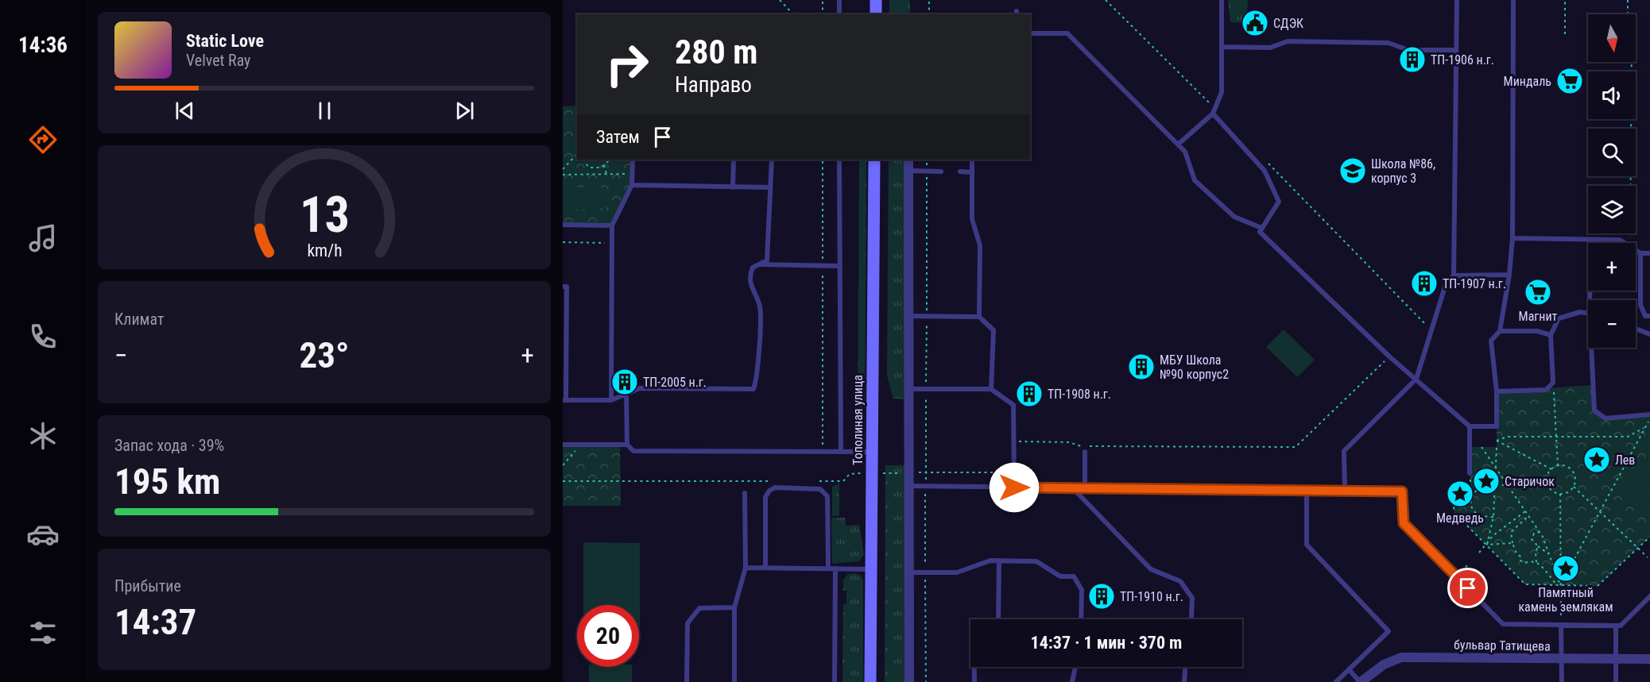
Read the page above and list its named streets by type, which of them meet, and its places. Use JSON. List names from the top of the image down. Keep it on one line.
{"streets":{"main road":["Тополиная улица"],"street":["бульвар Татищева"]},"places":{"public building":["СДЭК"],"building":["ТП-1906 н.г.","ТП-1907 н.г.","МБУ Школа №90 корпус2","ТП-2005 н.г.","ТП-1908 н.г.","ТП-1910 н.г."],"supermarket":["Миндаль","Магнит"],"school or university":["Школа №86, корпус 3"],"place":["Лев","Старичок","Медведь","Памятный камень землякам"]},"north":"bottom","page":{"tabs":"14:36","map_buttons":["+","−"],"turn":["280 m","Направо"],"song":["Static Love","Velvet Ray"],"then":"Затем","tile":["Климат",["Запас хода · 39%","195 km"],["Прибытие","14:37"]],"heat":["−","23°","+"],"limit":"20","trip":"14:37 · 1 мин · 370 m","gauge":["13","km/h"]}}
